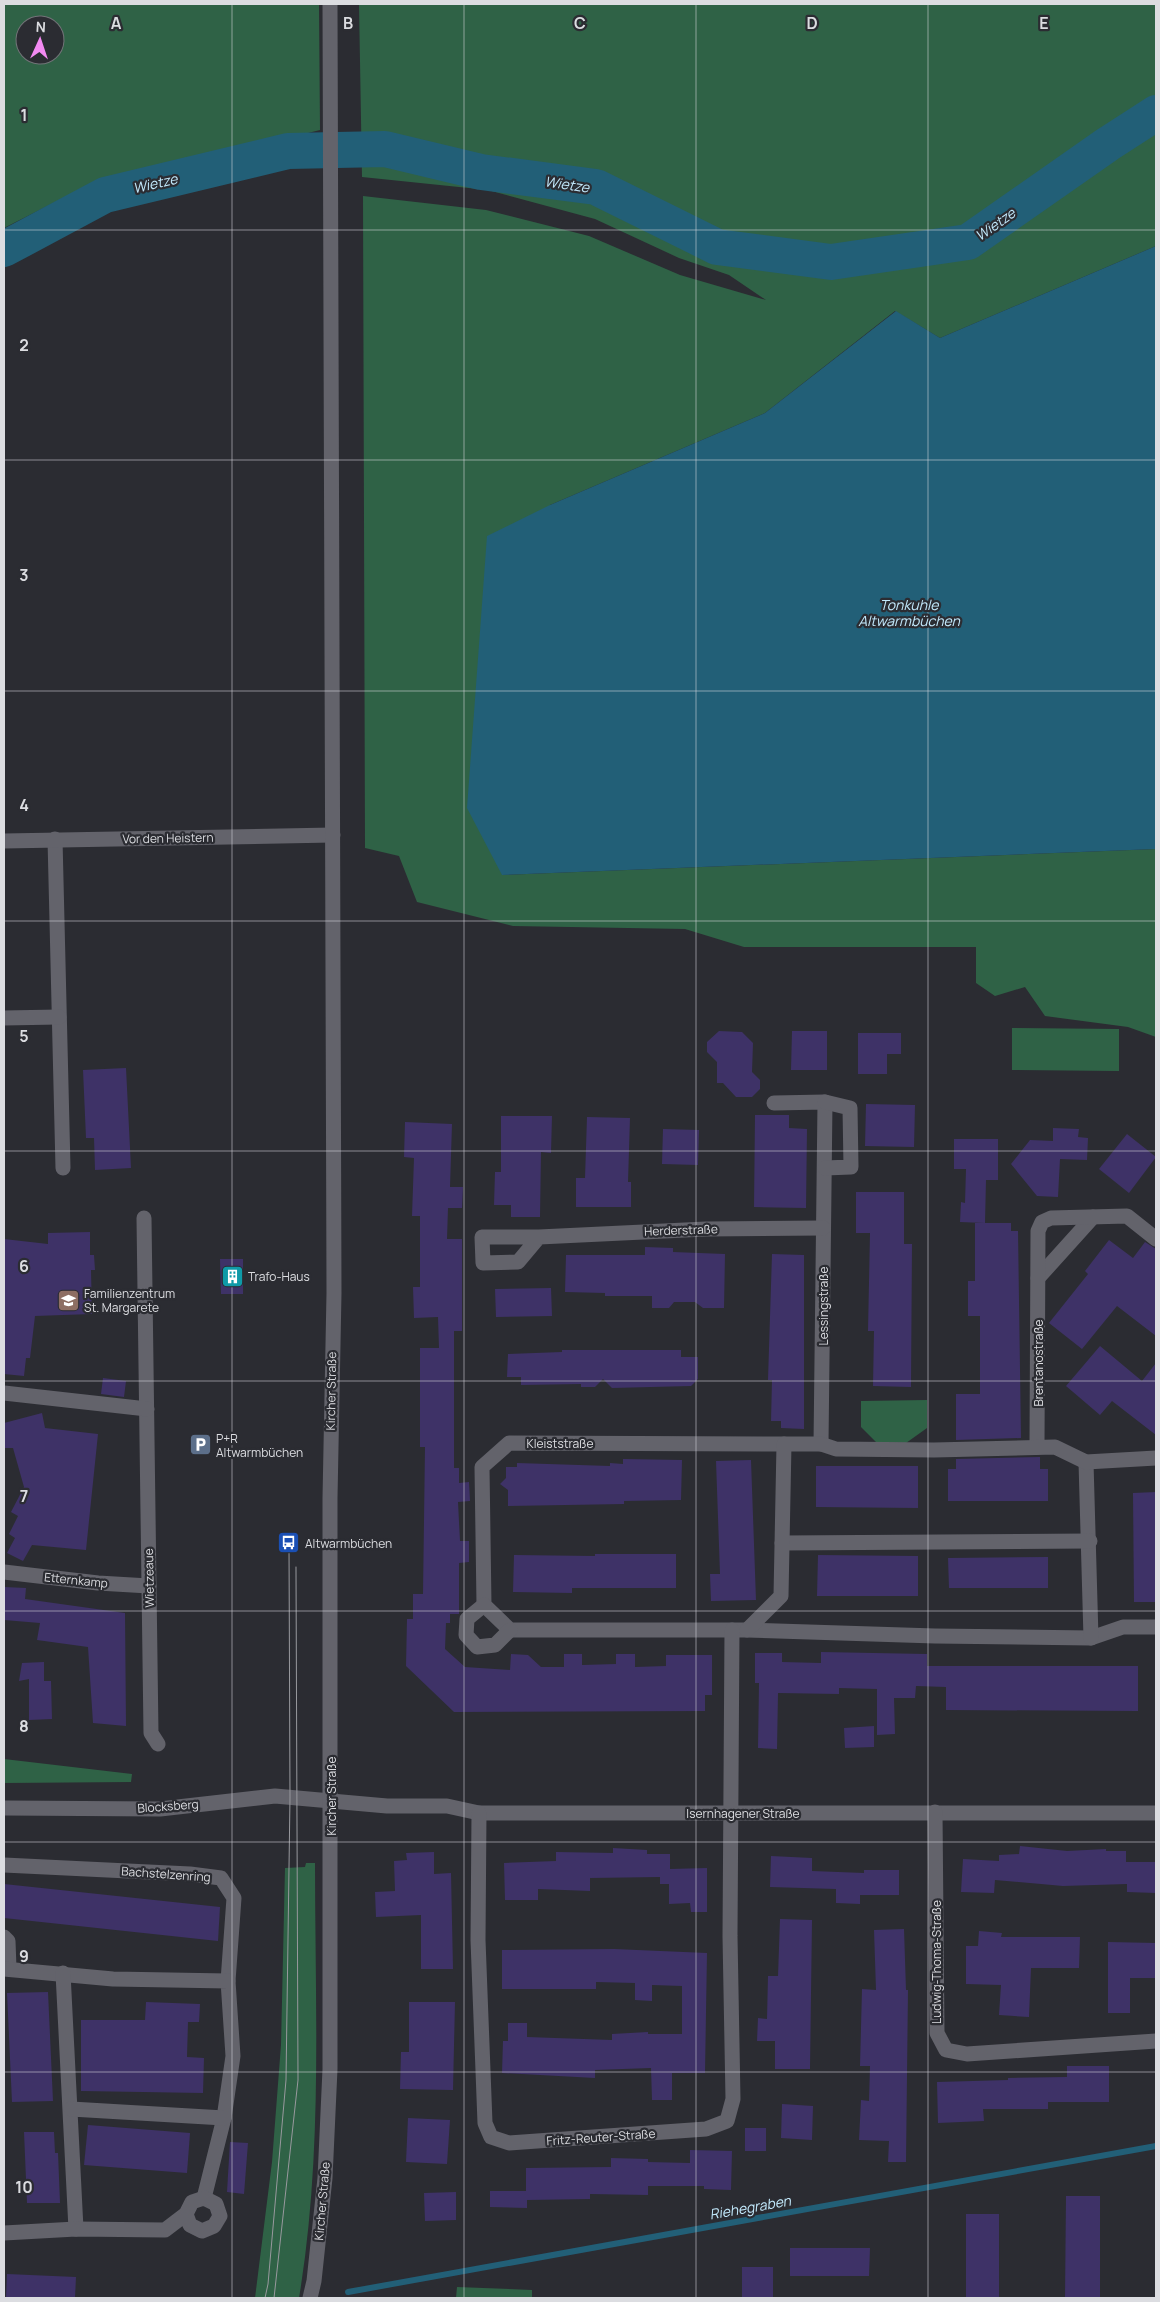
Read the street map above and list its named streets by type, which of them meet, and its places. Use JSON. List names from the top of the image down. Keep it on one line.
{"streets":{"street":["Vor den Heistern","Herderstraße","Lessingstraße","Brentanostraße","Kircher Straße","Kleiststraße","Wietzeaue","Etternkamp","Blocksberg","Isernhagener Straße","Bachstelzenring","Ludwig-Thoma-Straße","Fritz-Reuter-Straße"]},"crossings":[["Vor den Heistern","Kircher Straße"],["Herderstraße","Lessingstraße"],["Kircher Straße","Blocksberg"],["Kircher Straße","Isernhagener Straße"],["Wietzeaue","Etternkamp"],["Blocksberg","Isernhagener Straße"],["Isernhagener Straße","Ludwig-Thoma-Straße"],["Isernhagener Straße","Fritz-Reuter-Straße"]],"water":["Wietze","Tonkuhle Altwarmbüchen","Riehegraben"],"places":{"building":["Trafo-Haus"],"school or university":["Familienzentrum St. Margarete"],"parking":["P+R Altwarmbüchen"],"bus stop":["Altwarmbüchen"]},"north":"top","grid":{"columns":["A","B","C","D","E"],"rows":["1","2","3","4","5","6","7","8","9","10"]}}
